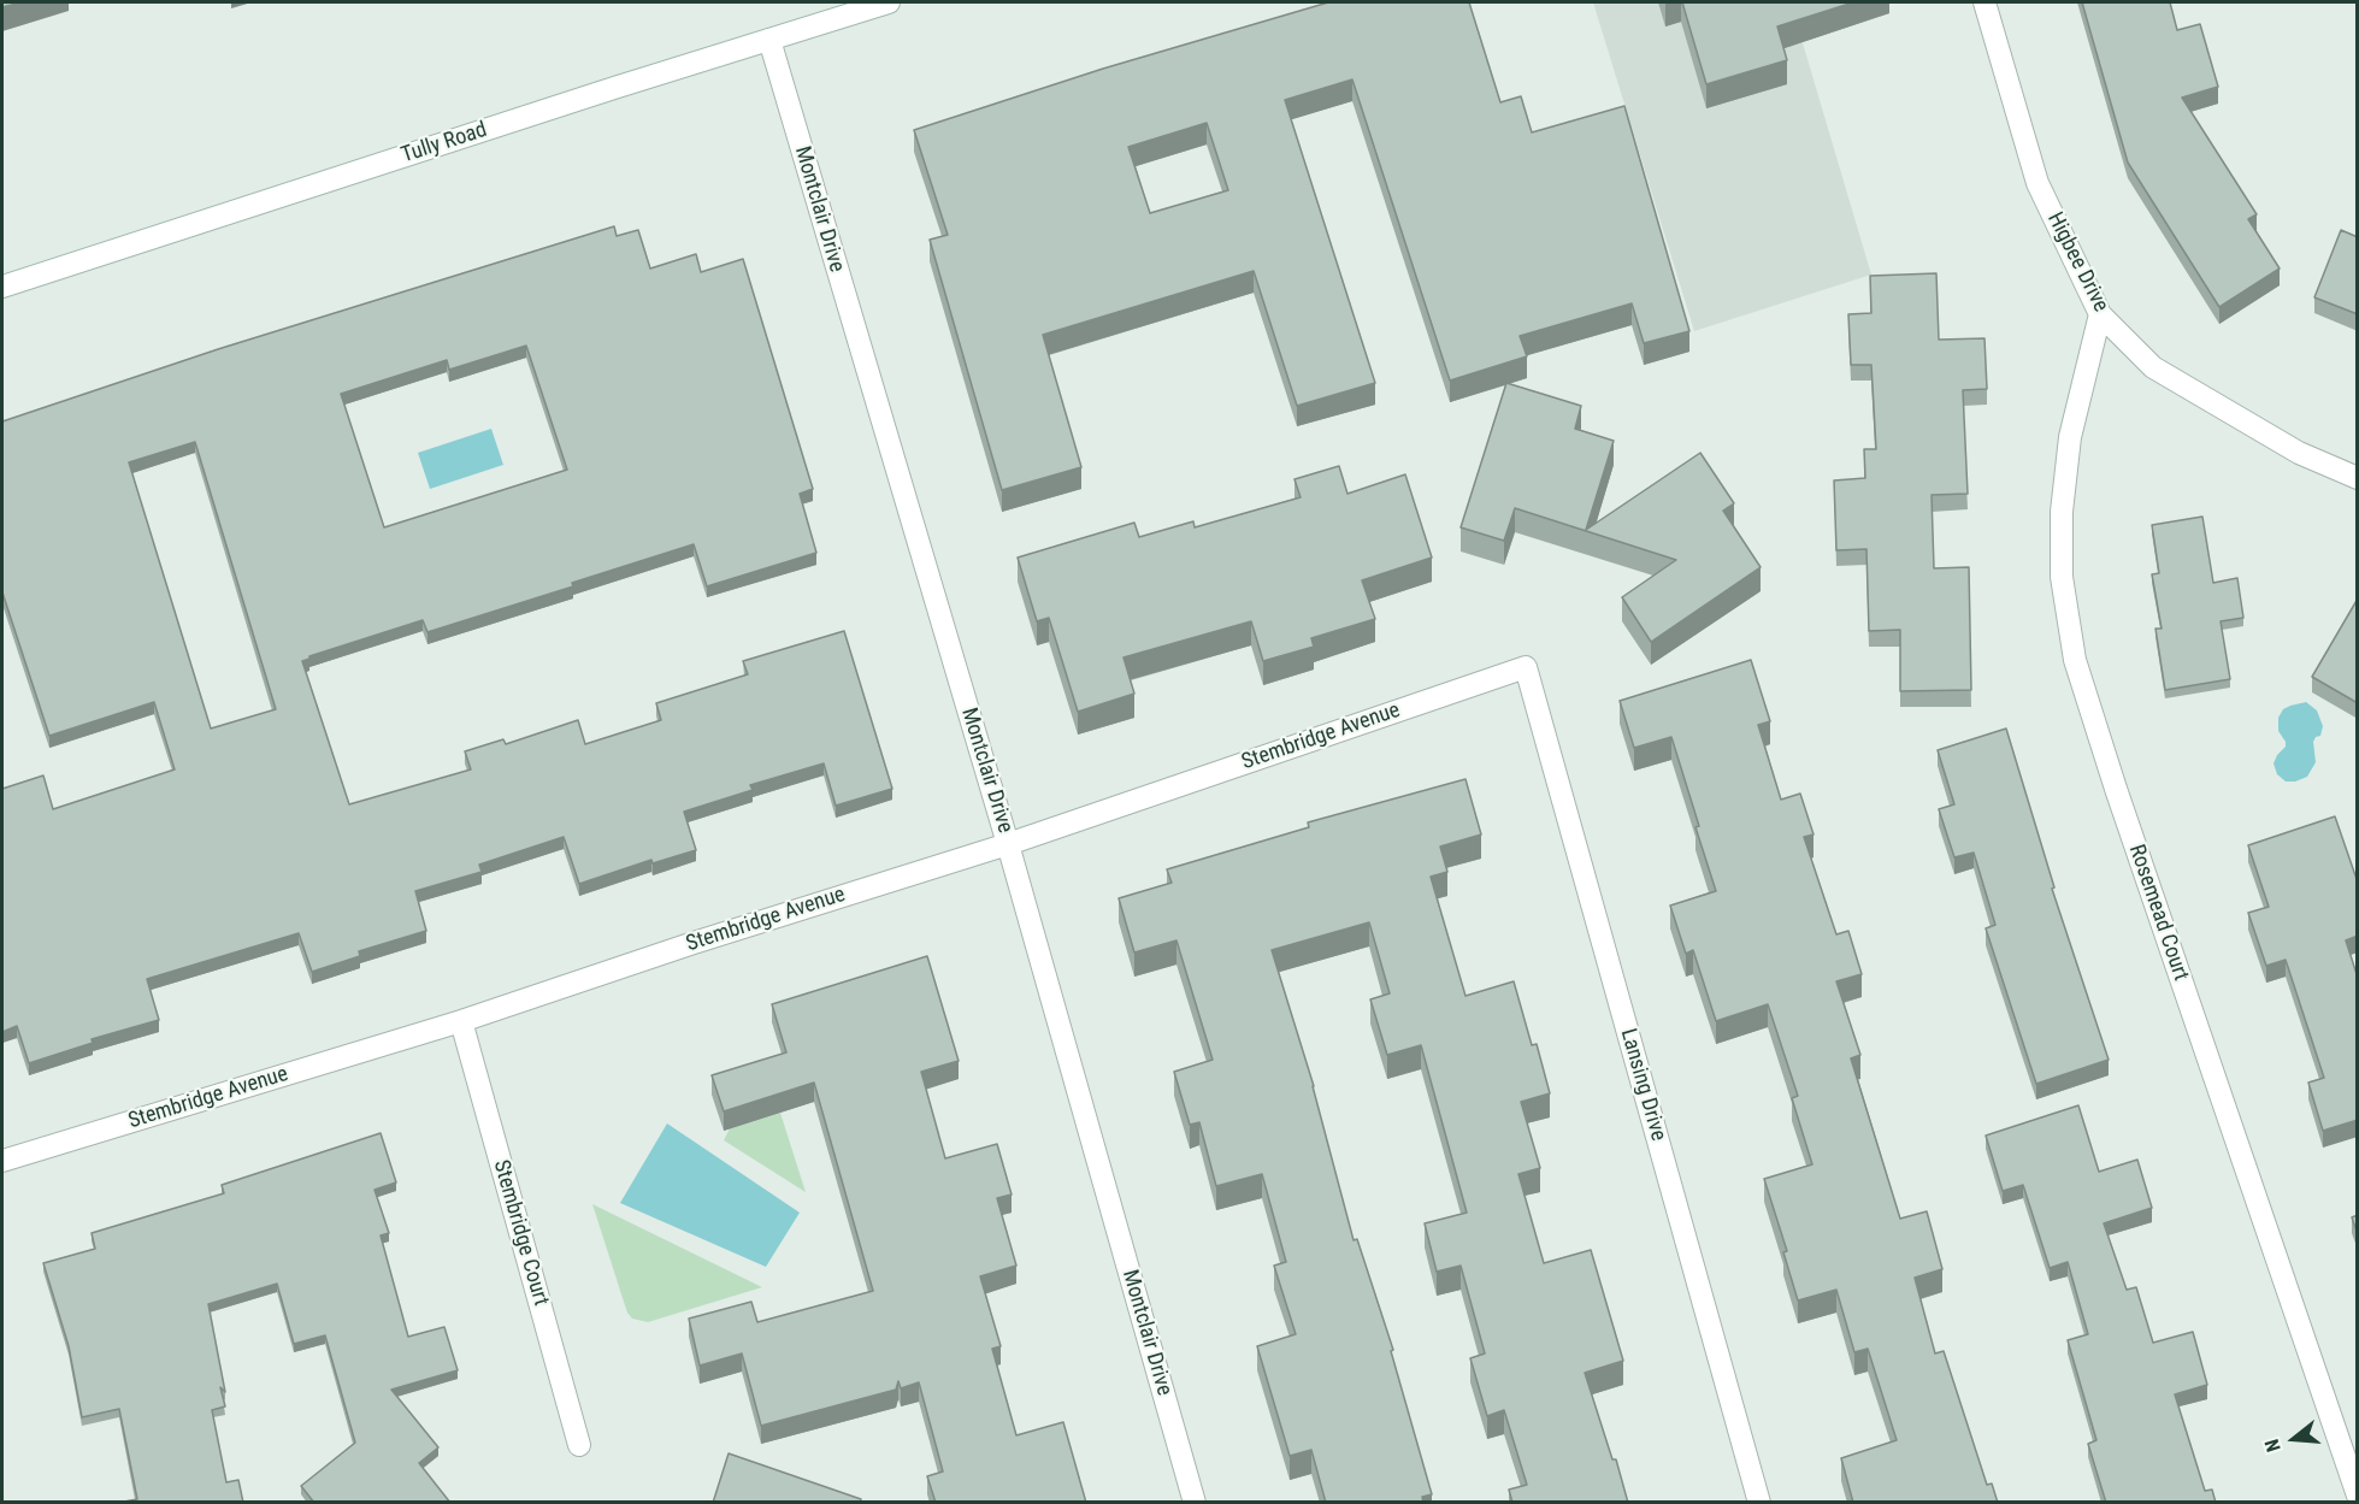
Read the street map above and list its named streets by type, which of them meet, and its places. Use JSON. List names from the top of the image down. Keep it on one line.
{"streets":{"street":["Tully Road","Montclair Drive","Higbee Drive","Stembridge Avenue","Rosemead Court","Lansing Drive","Stembridge Court"]},"crossings":[["Tully Road","Montclair Drive"],["Montclair Drive","Stembridge Avenue"],["Higbee Drive","Rosemead Court"],["Stembridge Avenue","Lansing Drive"],["Stembridge Avenue","Stembridge Court"]],"north":"left"}
